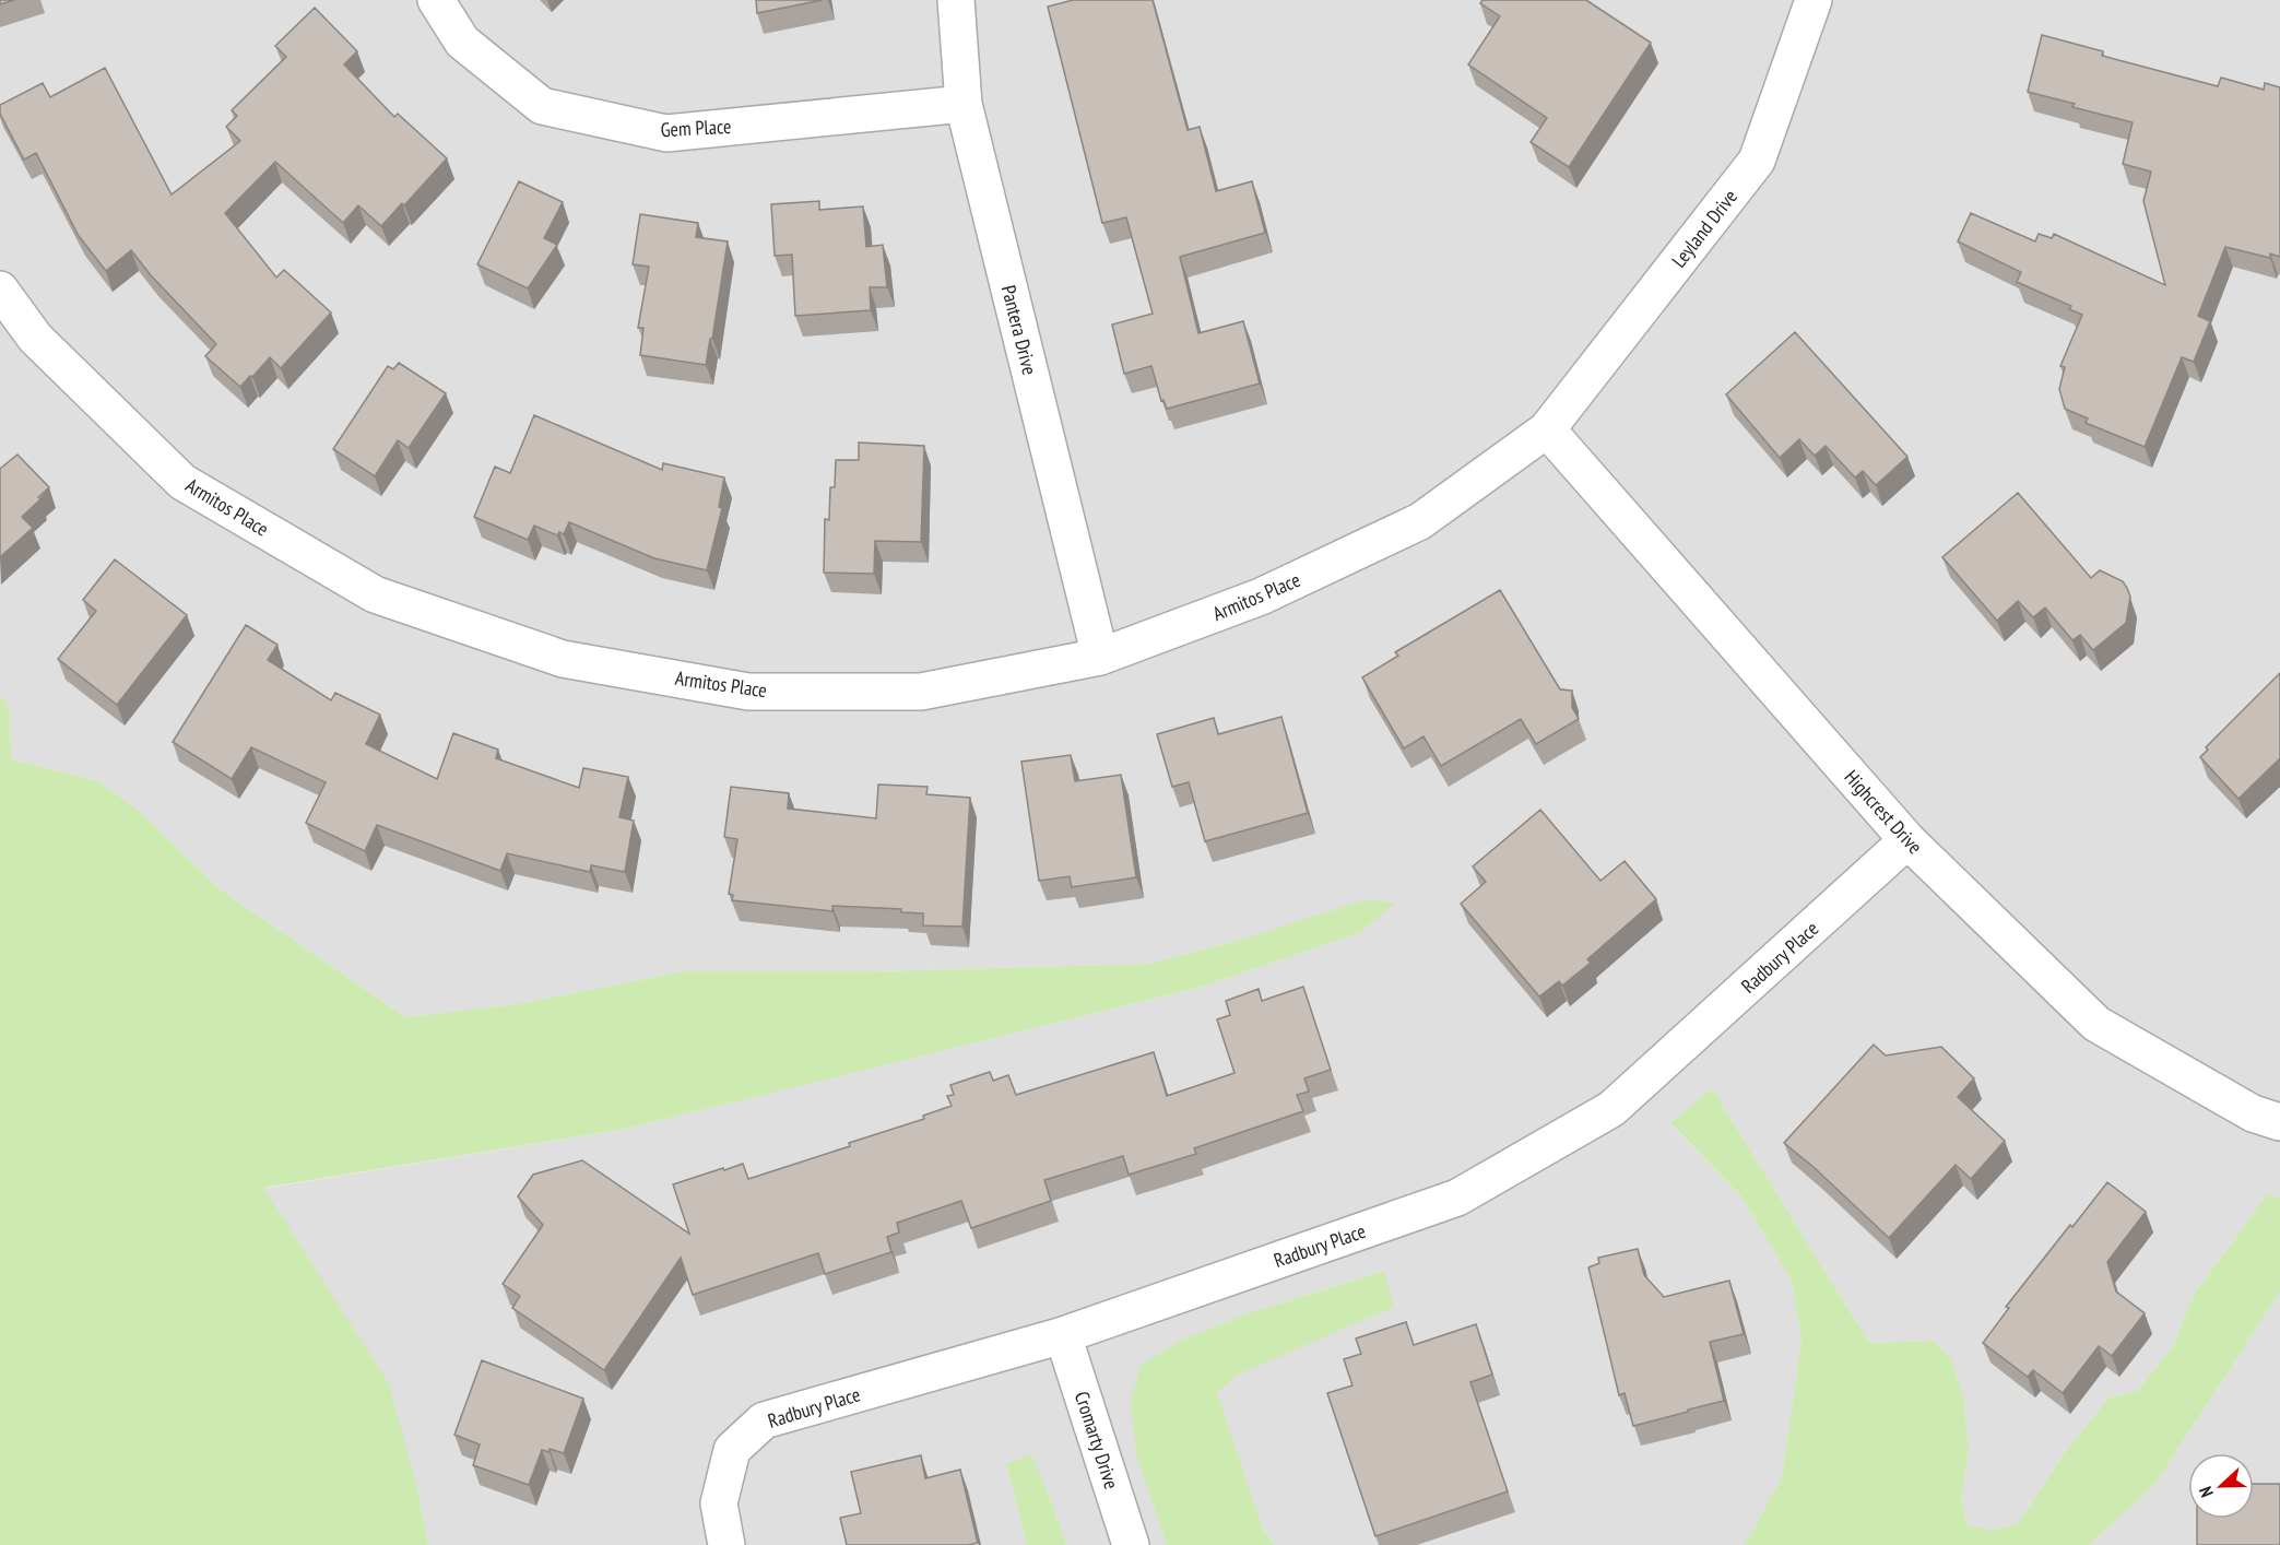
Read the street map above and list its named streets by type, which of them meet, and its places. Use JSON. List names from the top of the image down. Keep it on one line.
{"streets":{"street":["Gem Place","Leyland Drive","Pantera Drive","Armitos Place","Highcrest Drive","Radbury Place","Cromarty Drive"]},"crossings":[["Gem Place","Pantera Drive"],["Leyland Drive","Armitos Place"],["Leyland Drive","Highcrest Drive"],["Pantera Drive","Armitos Place"],["Armitos Place","Highcrest Drive"],["Highcrest Drive","Radbury Place"],["Radbury Place","Cromarty Drive"]],"north":"left"}
